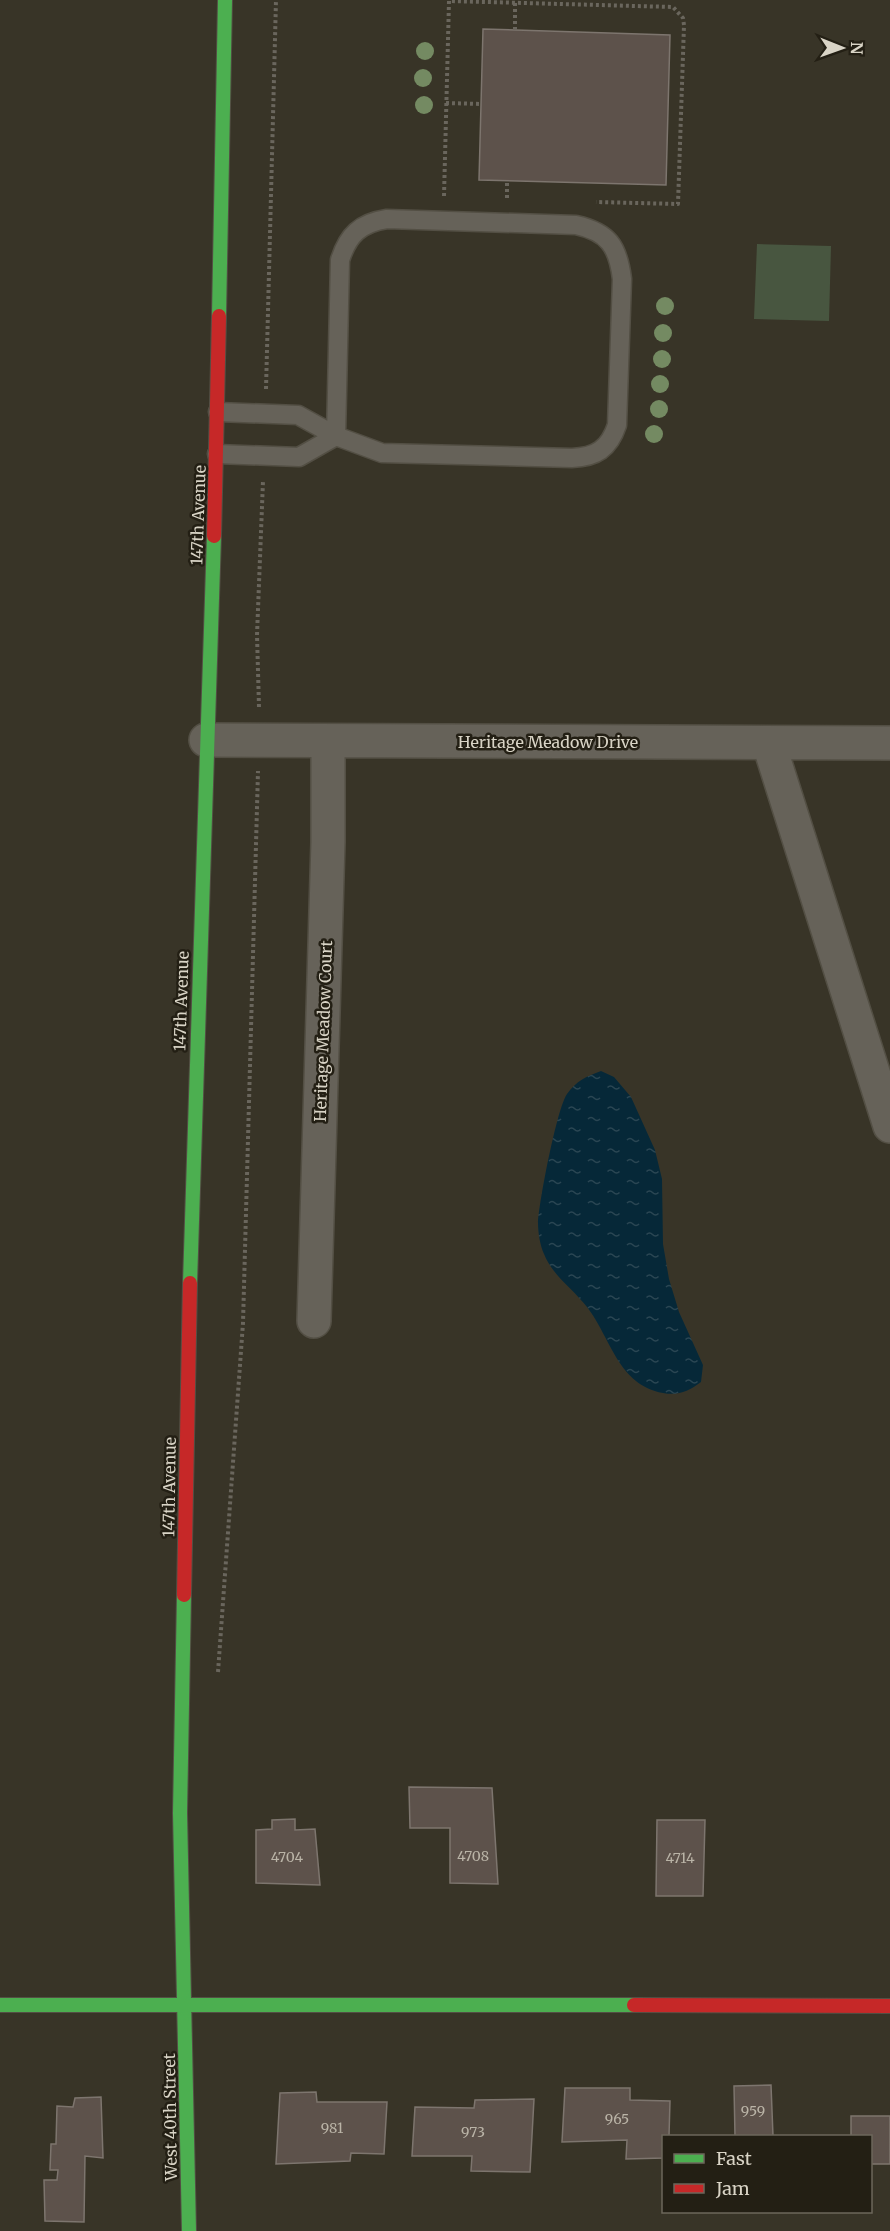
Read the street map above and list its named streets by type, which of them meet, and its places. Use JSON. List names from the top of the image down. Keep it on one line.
{"streets":{"street":["147th Avenue","Heritage Meadow Drive","Heritage Meadow Court","West 40th Street"]},"crossings":[["147th Avenue","Heritage Meadow Drive"],["147th Avenue","West 40th Street"],["Heritage Meadow Drive","Heritage Meadow Court"]],"house_numbers":["4708","4704","4714","959","965","981","973"],"legend":["Fast","Jam"],"north":"right"}
